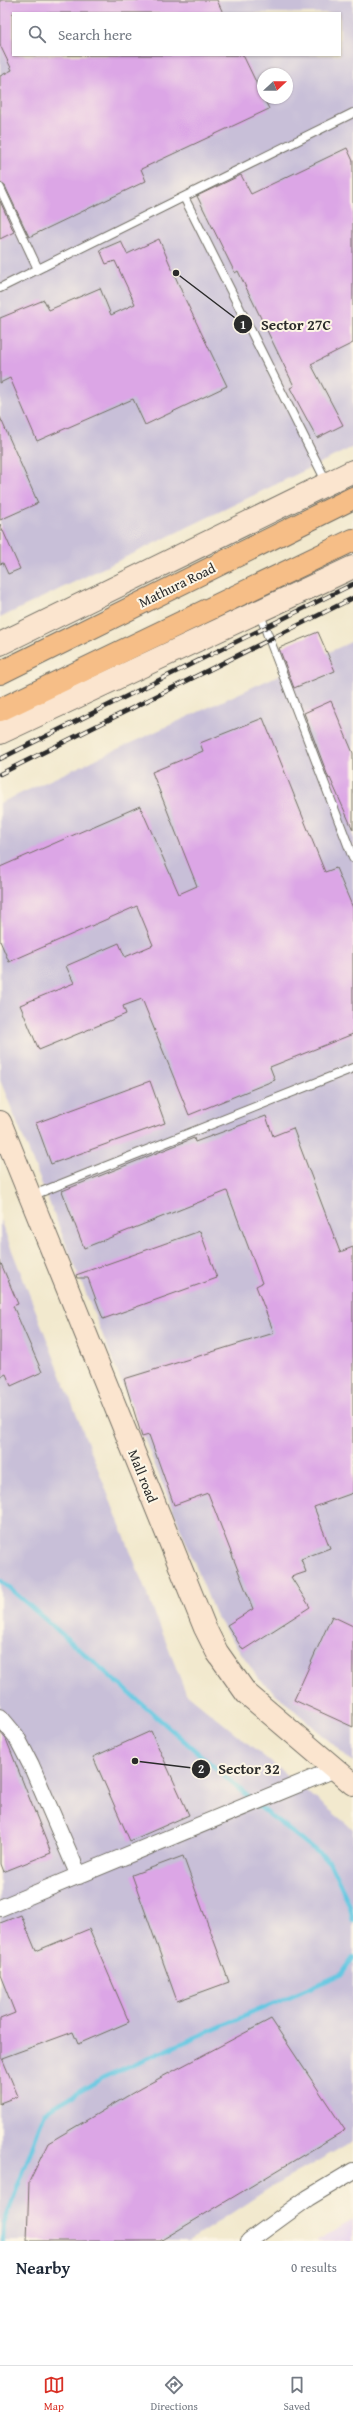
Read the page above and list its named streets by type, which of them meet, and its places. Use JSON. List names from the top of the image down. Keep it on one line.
{"streets":{"highway":["Mathura Road"],"main road":["Mall road"]},"places":["Sector 27C","Sector 32"],"north":"right","page":{"search":"Search here","heading":["Nearby","0 results"],"nav":["Map","Directions","Saved"]}}
